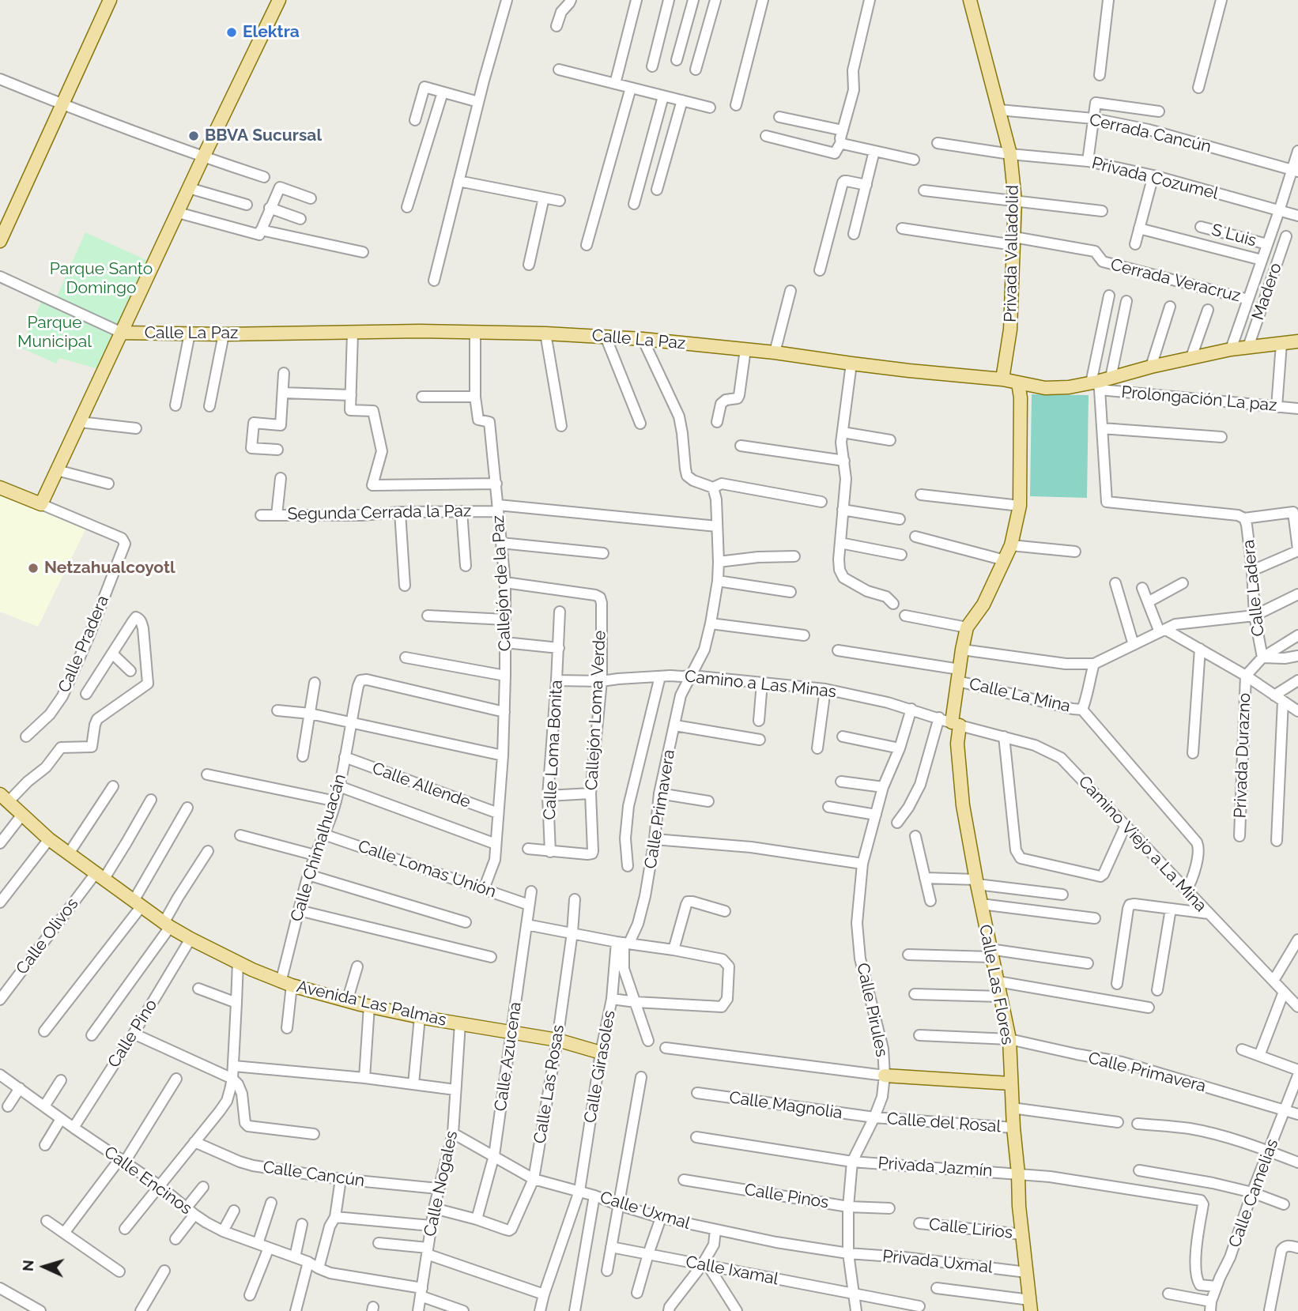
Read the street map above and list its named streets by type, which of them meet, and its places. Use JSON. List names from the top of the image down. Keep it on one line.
{"streets":{"main road":["Privada Valladolid","Calle La Paz","Calle Las Flores","Avenida Las Palmas"],"street":["Cerrada Cancún","Privada Cozumel","S Luis","Cerrada Veracruz","Madero","Prolongación La paz","Segunda Cerrada la Paz","Callejón de la Paz","Calle Ladera","Calle Pradera","Camino a Las Minas","Calle La Mina","Callejón Loma Verde","Calle Loma Bonita","Privada Durazno","Calle Allende","Calle Primavera","Camino Viejo a La Mina","Calle Chimalhuacán","Calle Lomas Unión","Calle Olivos","Calle Pirules","Calle Pino","Calle Azucena","Calle Girasoles","Calle Las Rosas","Calle Magnolia","Calle del Rosal","Privada Jazmín","Calle Cancún","Calle Encinos","Calle Nogales","Calle Camelias","Calle Pinos","Calle Uxmal","Calle Lirios","Privada Uxmal","Calle Ixamal"]},"crossings":[["Cerrada Cancún","Privada Valladolid"],["Privada Cozumel","Privada Valladolid"],["Privada Valladolid","Cerrada Veracruz"],["Privada Valladolid","Calle La Paz"],["Madero","Calle La Paz"],["Calle La Paz","Prolongación La paz"],["Calle La Paz","Callejón de la Paz"],["Calle La Paz","Calle Las Flores"],["Segunda Cerrada la Paz","Callejón de la Paz"],["Segunda Cerrada la Paz","Calle Primavera"],["Callejón de la Paz","Callejón Loma Verde"],["Callejón de la Paz","Calle Allende"],["Callejón de la Paz","Calle Chimalhuacán"],["Callejón de la Paz","Calle Lomas Unión"],["Camino a Las Minas","Callejón Loma Verde"],["Camino a Las Minas","Calle Loma Bonita"],["Camino a Las Minas","Calle Primavera"],["Camino a Las Minas","Camino Viejo a La Mina"],["Camino a Las Minas","Calle Las Flores"],["Camino a Las Minas","Calle Pirules"],["Calle La Mina","Calle Las Flores"],["Callejón Loma Verde","Calle Loma Bonita"],["Calle Allende","Calle Chimalhuacán"],["Calle Primavera","Calle Las Flores"],["Calle Primavera","Calle Girasoles"],["Calle Primavera","Calle Camelias"],["Camino Viejo a La Mina","Calle Las Flores"],["Calle Chimalhuacán","Calle Lomas Unión"],["Calle Chimalhuacán","Avenida Las Palmas"],["Calle Lomas Unión","Calle Azucena"],["Calle Olivos","Avenida Las Palmas"],["Calle Las Flores","Calle del Rosal"],["Calle Las Flores","Privada Jazmín"],["Calle Las Flores","Calle Lirios"],["Calle Las Flores","Privada Uxmal"],["Avenida Las Palmas","Calle Pino"],["Avenida Las Palmas","Calle Azucena"],["Avenida Las Palmas","Calle Girasoles"],["Avenida Las Palmas","Calle Las Rosas"],["Avenida Las Palmas","Calle Nogales"],["Calle Pirules","Calle Magnolia"],["Calle Pirules","Calle del Rosal"],["Calle Pirules","Privada Jazmín"],["Calle Pirules","Calle Pinos"],["Calle Pirules","Calle Uxmal"],["Calle Pirules","Privada Uxmal"],["Calle Pirules","Calle Ixamal"],["Calle Pino","Calle Encinos"],["Calle Azucena","Calle Las Rosas"],["Calle Azucena","Calle Uxmal"],["Calle Girasoles","Calle Uxmal"],["Calle Las Rosas","Calle Uxmal"],["Calle Magnolia","Calle del Rosal"],["Privada Jazmín","Calle Camelias"],["Calle Cancún","Calle Nogales"],["Calle Encinos","Calle Nogales"],["Calle Nogales","Calle Uxmal"],["Calle Uxmal","Privada Uxmal"]],"parks":["Parque Santo Domingo","Parque Municipal"],"places":["Elektra","BBVA Sucursal","Netzahualcoyotl"],"north":"left"}
